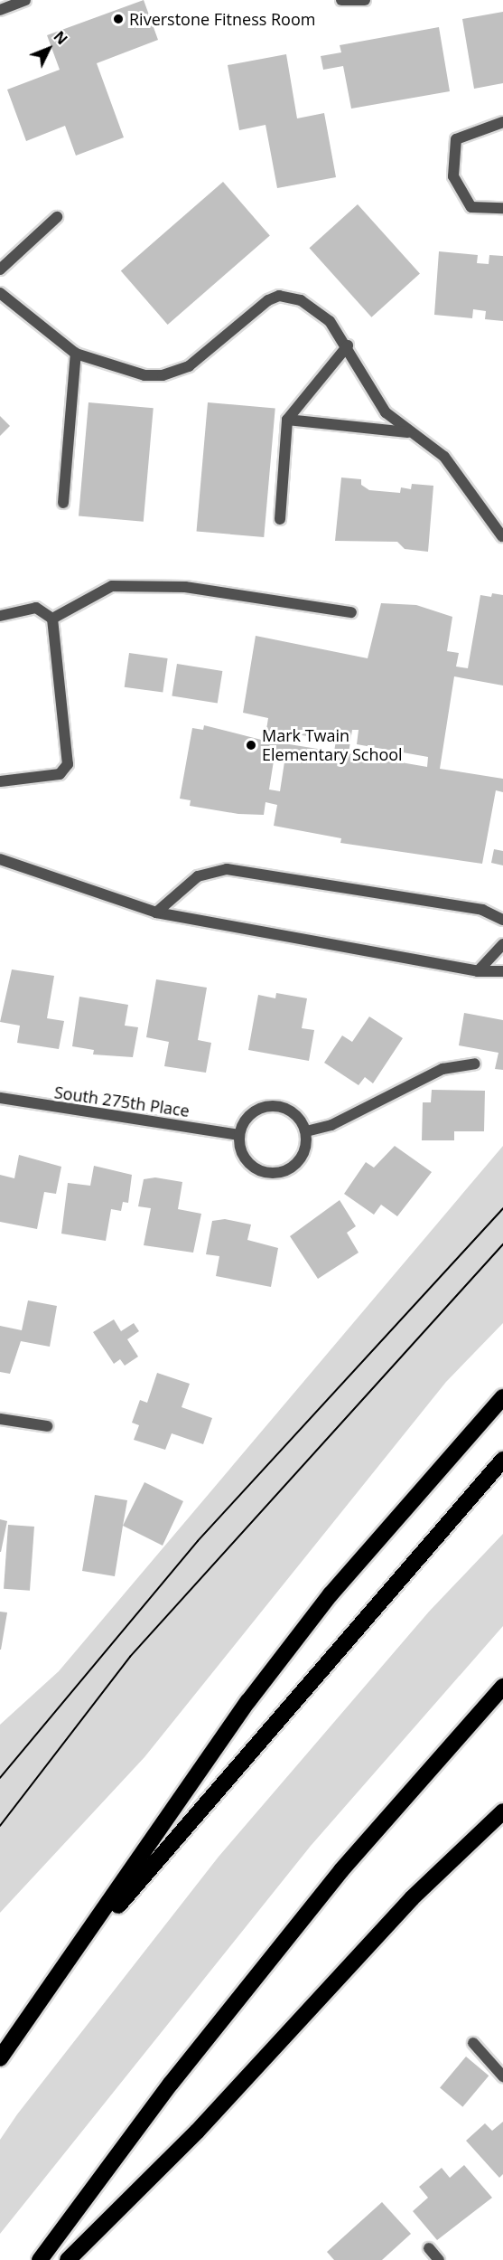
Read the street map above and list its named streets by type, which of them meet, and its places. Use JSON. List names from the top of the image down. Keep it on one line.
{"streets":{"street":["South 275th Place"]},"places":["Riverstone Fitness Room","Mark Twain Elementary School"],"north":"top right"}
